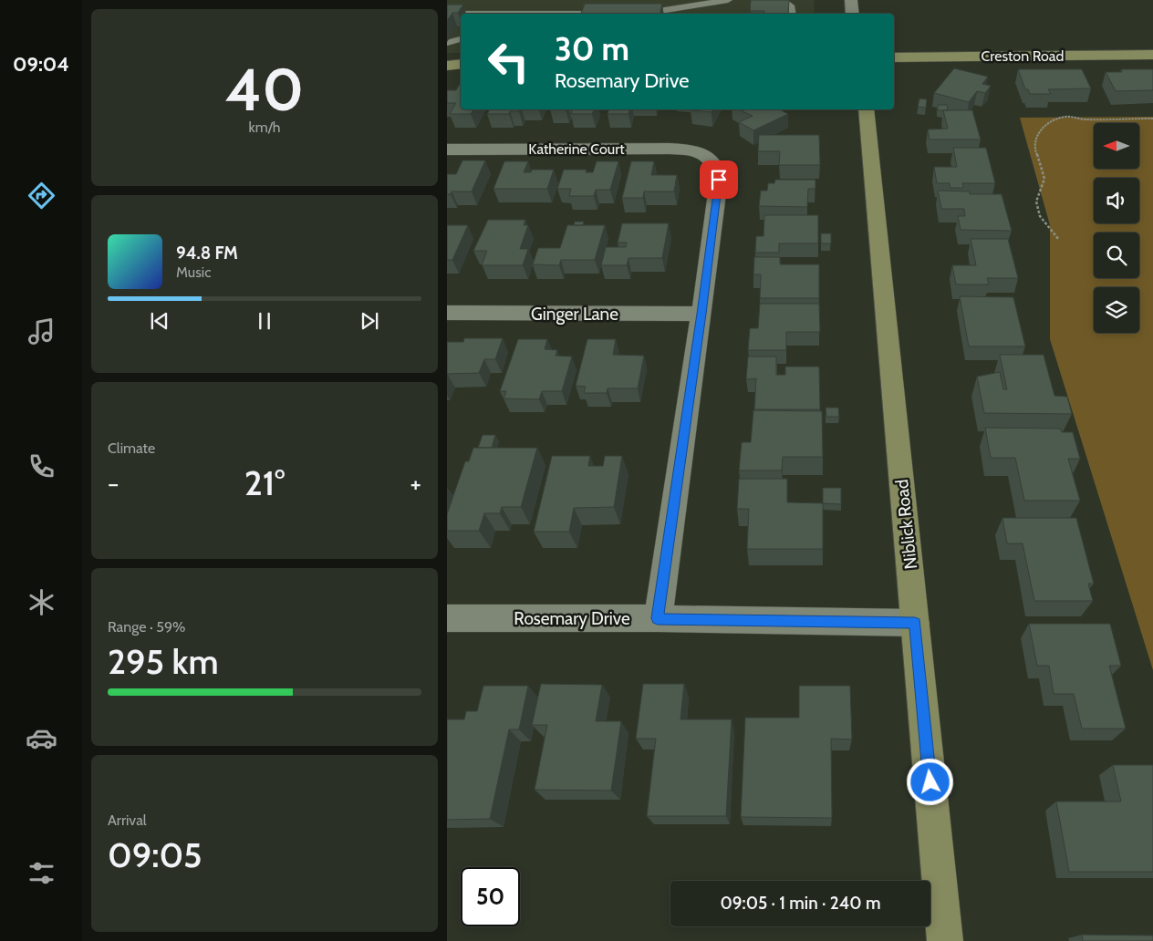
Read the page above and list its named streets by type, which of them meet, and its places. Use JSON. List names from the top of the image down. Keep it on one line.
{"streets":{"main road":["Creston Road","Niblick Road"],"street":["Katherine Court","Ginger Lane","Rosemary Drive"]},"crossings":[["Katherine Court","Ginger Lane"],["Niblick Road","Rosemary Drive"]],"north":"left","page":{"tabs":"09:04","tile":[["40","km/h"],"Climate",["Range · 59%","295 km"],["Arrival","09:05"]],"turn":["30 m","Rosemary Drive"],"song":["94.8 FM","Music"],"heat":["−","21°","+"],"limit":"50","trip":"09:05 · 1 min · 240 m"}}
